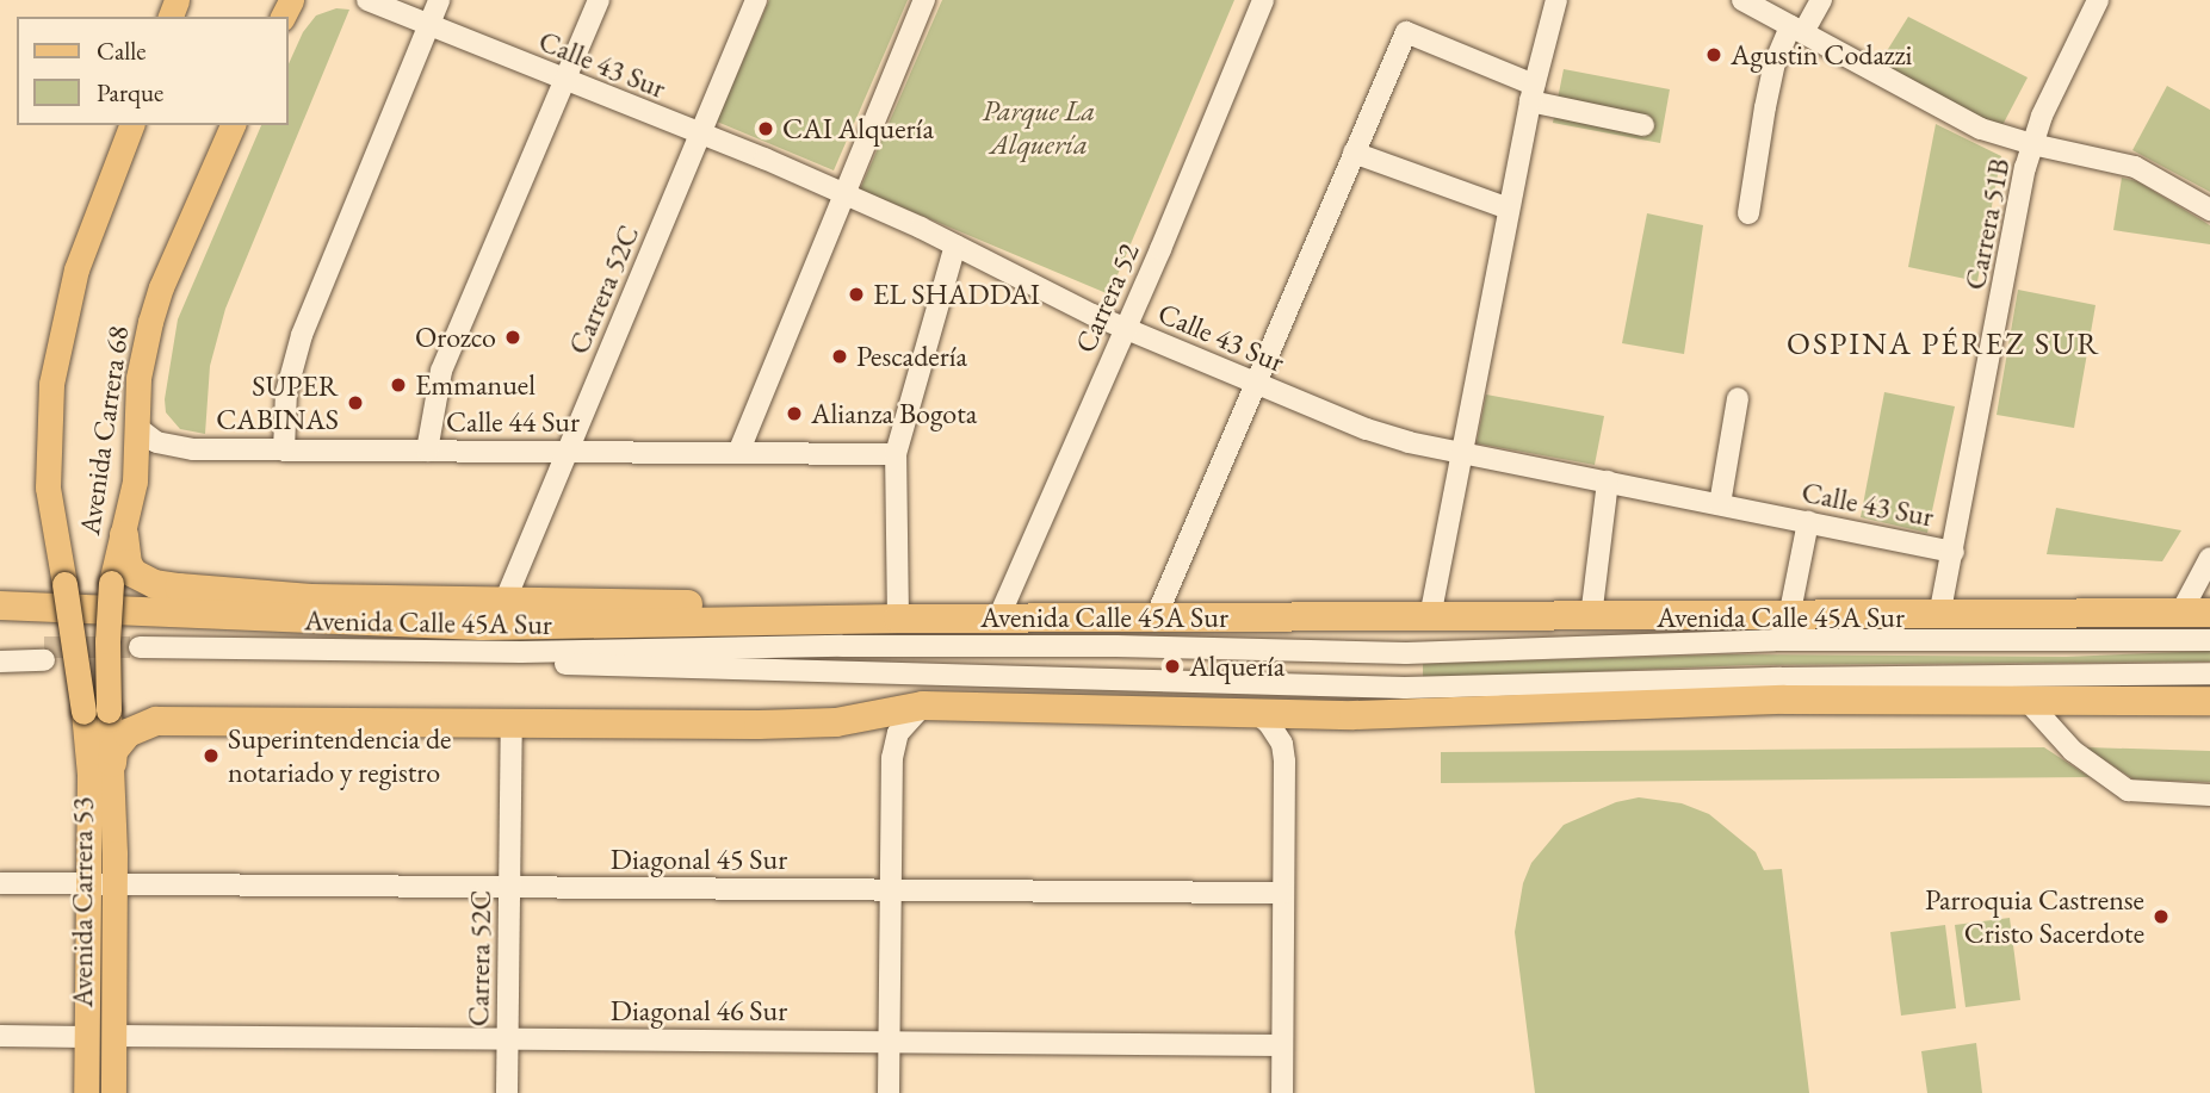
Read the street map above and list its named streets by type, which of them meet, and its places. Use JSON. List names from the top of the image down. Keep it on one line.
{"streets":{"highway":["Avenida Calle 45A Sur"],"main road":["Avenida Carrera 68","Avenida Carrera 53"],"street":["Calle 43 Sur","Carrera 51B","Carrera 52C","Carrera 52","Calle 44 Sur","Diagonal 45 Sur","Diagonal 46 Sur"]},"crossings":[["Calle 43 Sur","Carrera 51B"],["Calle 43 Sur","Carrera 52C"],["Calle 43 Sur","Carrera 52"],["Carrera 51B","Avenida Calle 45A Sur"],["Carrera 52C","Calle 44 Sur"],["Carrera 52C","Diagonal 45 Sur"],["Carrera 52C","Diagonal 46 Sur"],["Carrera 52","Avenida Calle 45A Sur"],["Calle 44 Sur","Avenida Carrera 68"],["Avenida Carrera 68","Avenida Carrera 53"],["Diagonal 45 Sur","Avenida Carrera 53"],["Avenida Carrera 53","Diagonal 46 Sur"]],"districts":["OSPINA PÉREZ SUR"],"parks":["Parque La Alquería"],"places":["Agustin Codazzi","CAI Alquería","EL SHADDAI","Orozco","Pescadería","Emmanuel","SUPER CABINAS","Alianza Bogota","Alquería","Superintendencia de notariado y registro","Parroquia Castrense Cristo Sacerdote"],"legend":["Calle","Parque"]}
